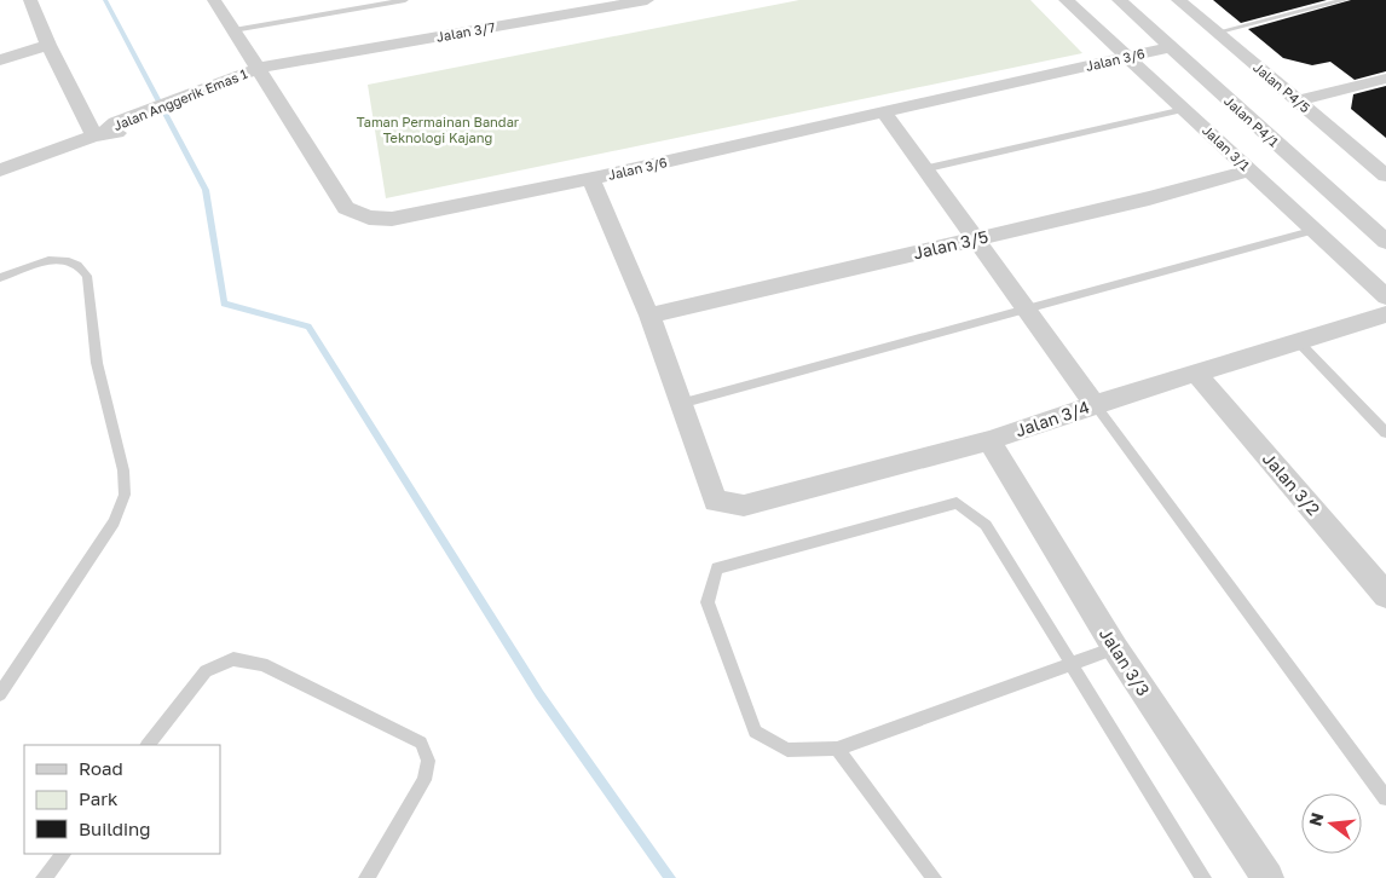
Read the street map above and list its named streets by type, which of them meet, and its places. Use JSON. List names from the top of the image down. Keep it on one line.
{"streets":{"street":["Jalan 3/7","Jalan 3/6","Jalan P4/5","Jalan Anggerik Emas 1","Jalan P4/1","Jalan 3/1","Jalan 3/5","Jalan 3/4","Jalan 3/2","Jalan 3/3"]},"crossings":[["Jalan 3/7","Jalan 3/6"],["Jalan 3/7","Jalan Anggerik Emas 1"],["Jalan 3/6","Jalan Anggerik Emas 1"],["Jalan 3/6","Jalan P4/1"],["Jalan 3/6","Jalan 3/1"],["Jalan 3/1","Jalan 3/5"],["Jalan 3/4","Jalan 3/2"],["Jalan 3/4","Jalan 3/3"]],"parks":["Taman Permainan Bandar Teknologi Kajang"],"legend":["Road","Park","Building"],"north":"left"}
